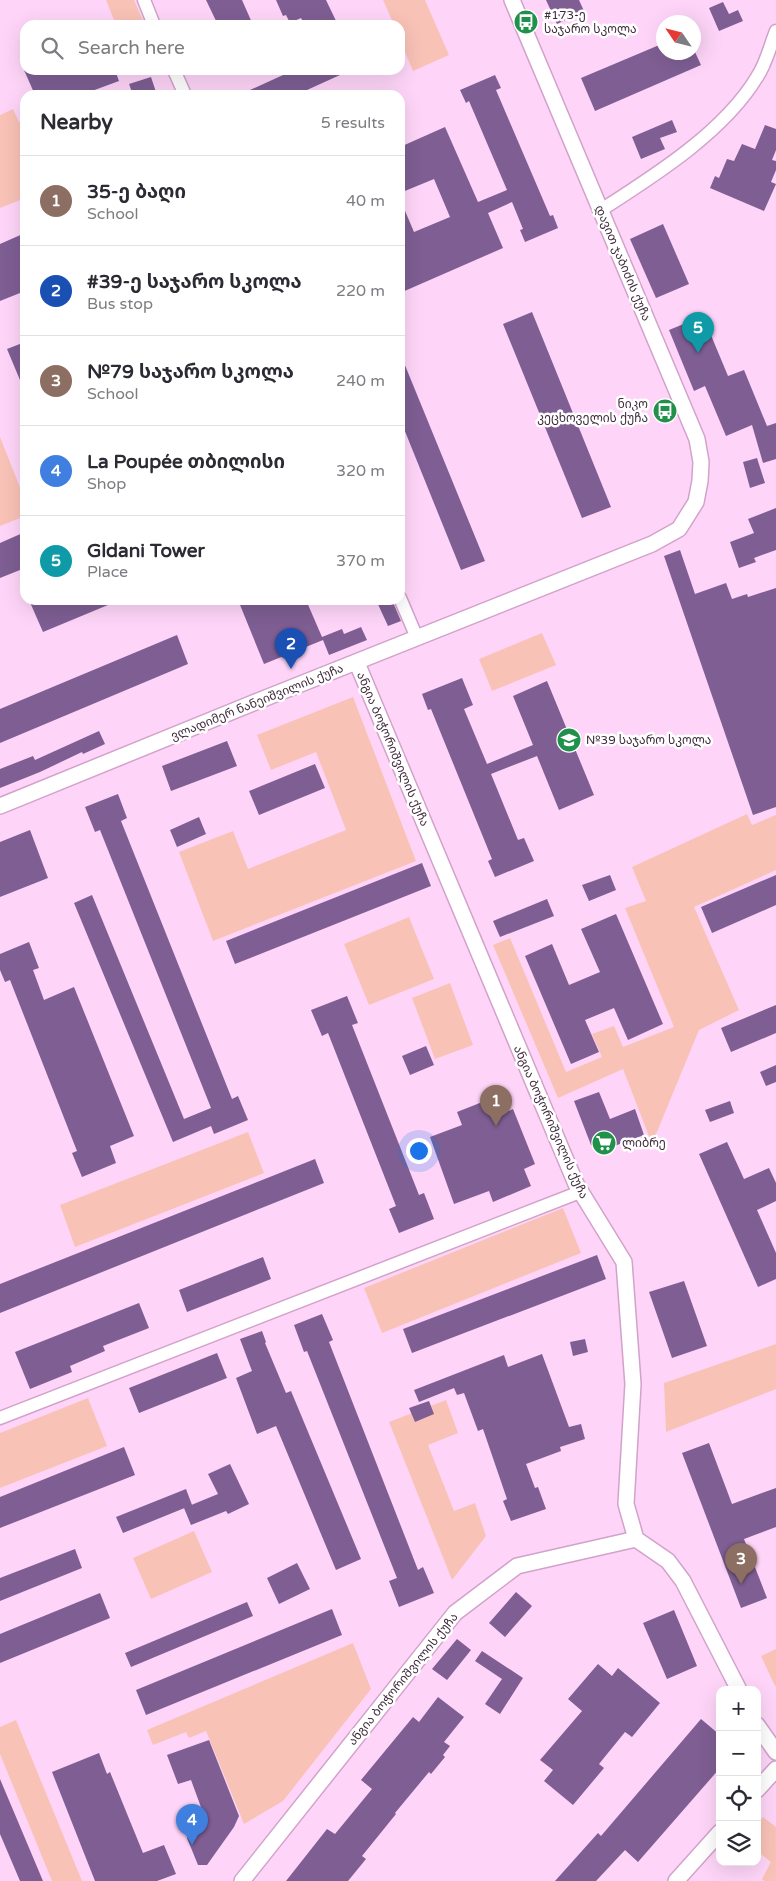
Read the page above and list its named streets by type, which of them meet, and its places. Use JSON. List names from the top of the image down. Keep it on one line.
{"streets":{"street":["დავით ჯაბიძის ქუჩა","ვლადიმერ ნანეიშვილის ქუჩა","ანგია ბოჭორიშვილის ქუჩა"]},"crossings":[["დავით ჯაბიძის ქუჩა","ვლადიმერ ნანეიშვილის ქუჩა"],["ვლადიმერ ნანეიშვილის ქუჩა","ანგია ბოჭორიშვილის ქუჩა"]],"places":{"bus stop":["#173-ე საჯარო სკოლა","ნიკო კეცხოველის ქუჩა"],"school or university":["№39 საჯარო სკოლა"],"supermarket":["ლიბრე"]},"north":"top left","page":{"search":"Search here","heading":["Nearby","5 results"],"list":[{"mark":"1","name":"35-ე ბაღი","note":"School","value":"40 m"},{"mark":"2","name":"#39-ე საჯარო სკოლა","note":"Bus stop","value":"220 m"},{"mark":"3","name":"№79 საჯარო სკოლა","note":"School","value":"240 m"},{"mark":"4","name":"La Poupée თბილისი","note":"Shop","value":"320 m"},{"mark":"5","name":"Gldani Tower","note":"Place","value":"370 m"}],"pins":["5","2","1","3","4"],"map_buttons":["+","−"]}}
